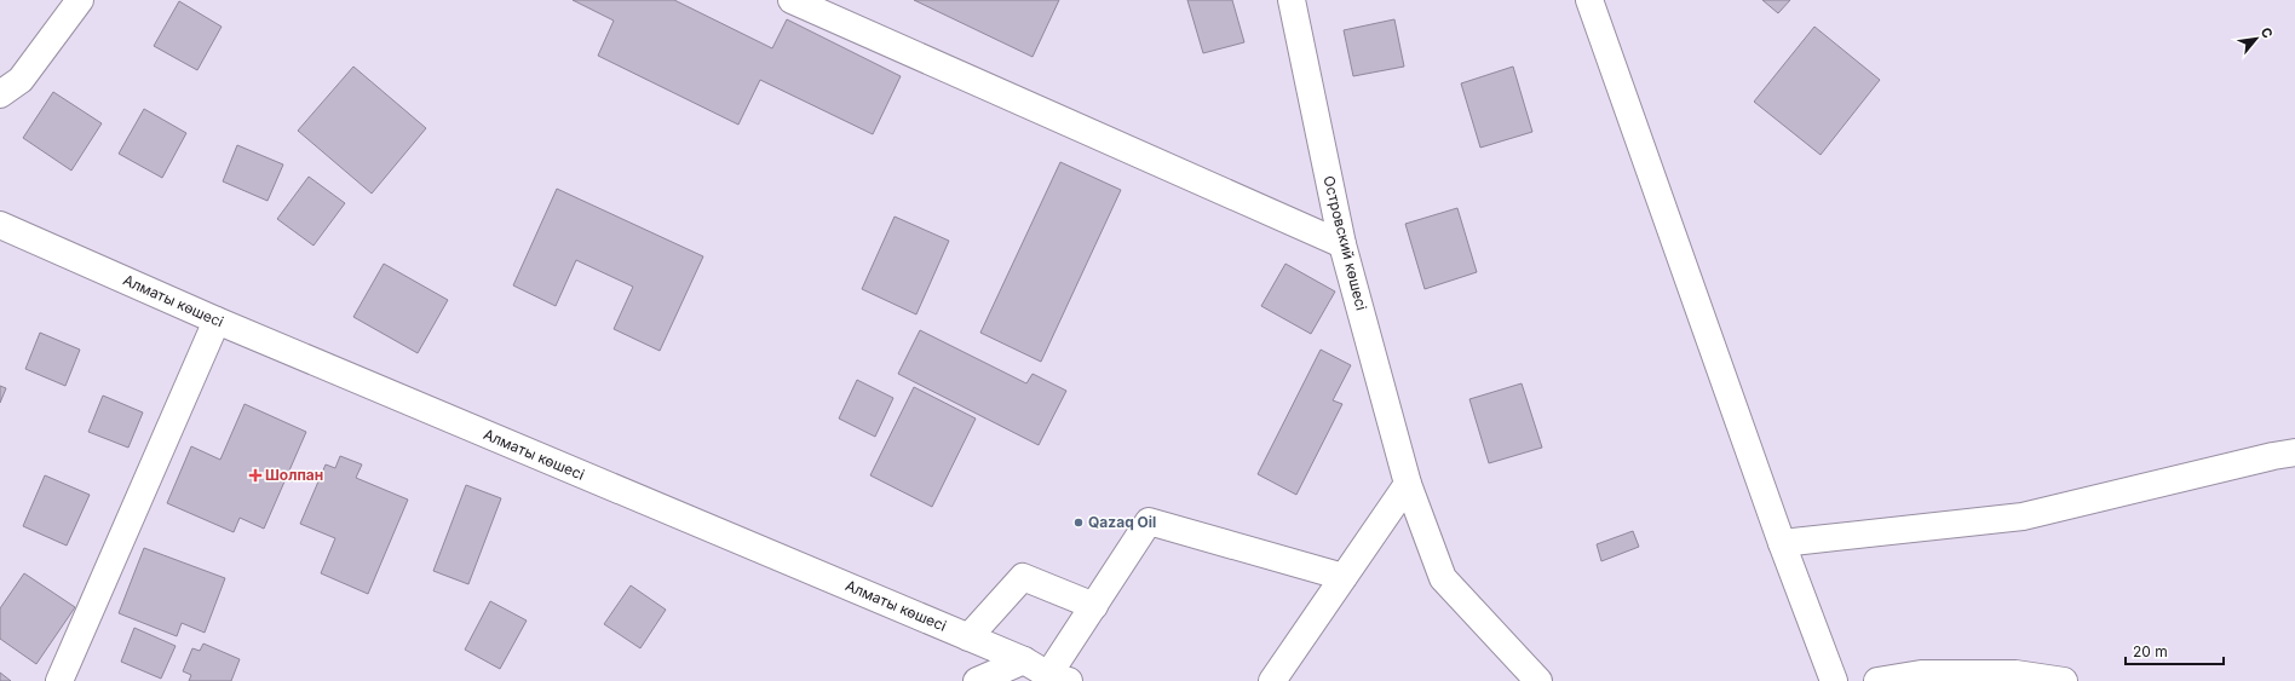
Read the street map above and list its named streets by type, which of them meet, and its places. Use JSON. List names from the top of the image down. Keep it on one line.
{"streets":{"street":["Островский көшесі","Алматы көшесі"]},"places":{"health":["Шолпан"],"other":["Qazaq Oil"]},"scale_bar":"20 m","north":"top right"}
